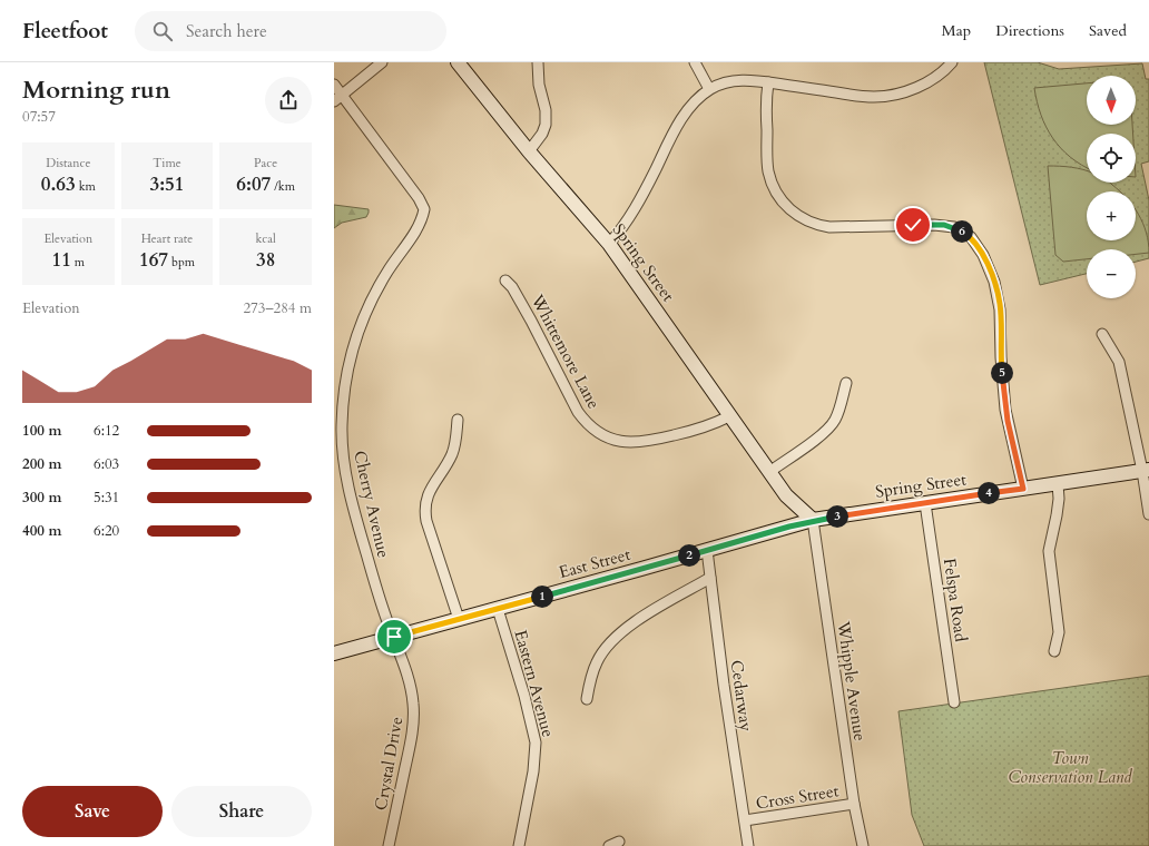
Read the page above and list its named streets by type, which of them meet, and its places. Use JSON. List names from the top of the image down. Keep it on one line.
{"streets":{"main road":["Spring Street","East Street"],"street":["Whittemore Lane","Cherry Avenue","Felspa Road","Whipple Avenue","Eastern Avenue","Cedarway","Crystal Drive","Cross Street"]},"crossings":[["Spring Street","Whittemore Lane"],["Spring Street","East Street"],["Spring Street","Felspa Road"],["Spring Street","Whipple Avenue"],["Cherry Avenue","East Street"],["Cherry Avenue","Crystal Drive"],["East Street","Whipple Avenue"],["East Street","Eastern Avenue"],["East Street","Cedarway"],["East Street","Crystal Drive"],["Whipple Avenue","Cross Street"],["Cedarway","Cross Street"]],"parks":["Town Conservation Land"],"north":"bottom","page":{"header":"Fleetfoot","search":"Search here","nav":["Map","Directions","Saved"],"heading":["Morning run","07:57"],"map_buttons":["+","−"],"stats":[["Distance","0.63 km"],["Time","3:51"],["Pace","6:07 /km"],["Elevation","11 m"],["Heart rate","167 bpm"],["kcal","38"]],"pins":["6","5","4","3","2","1"],"chart":["Elevation","273–284 m"],"list":[{"name":"100 m","note":"6:12"},{"name":"200 m","note":"6:03"},{"name":"300 m","note":"5:31"},{"name":"400 m","note":"6:20"}],"buttons":["Save","Share"]}}
